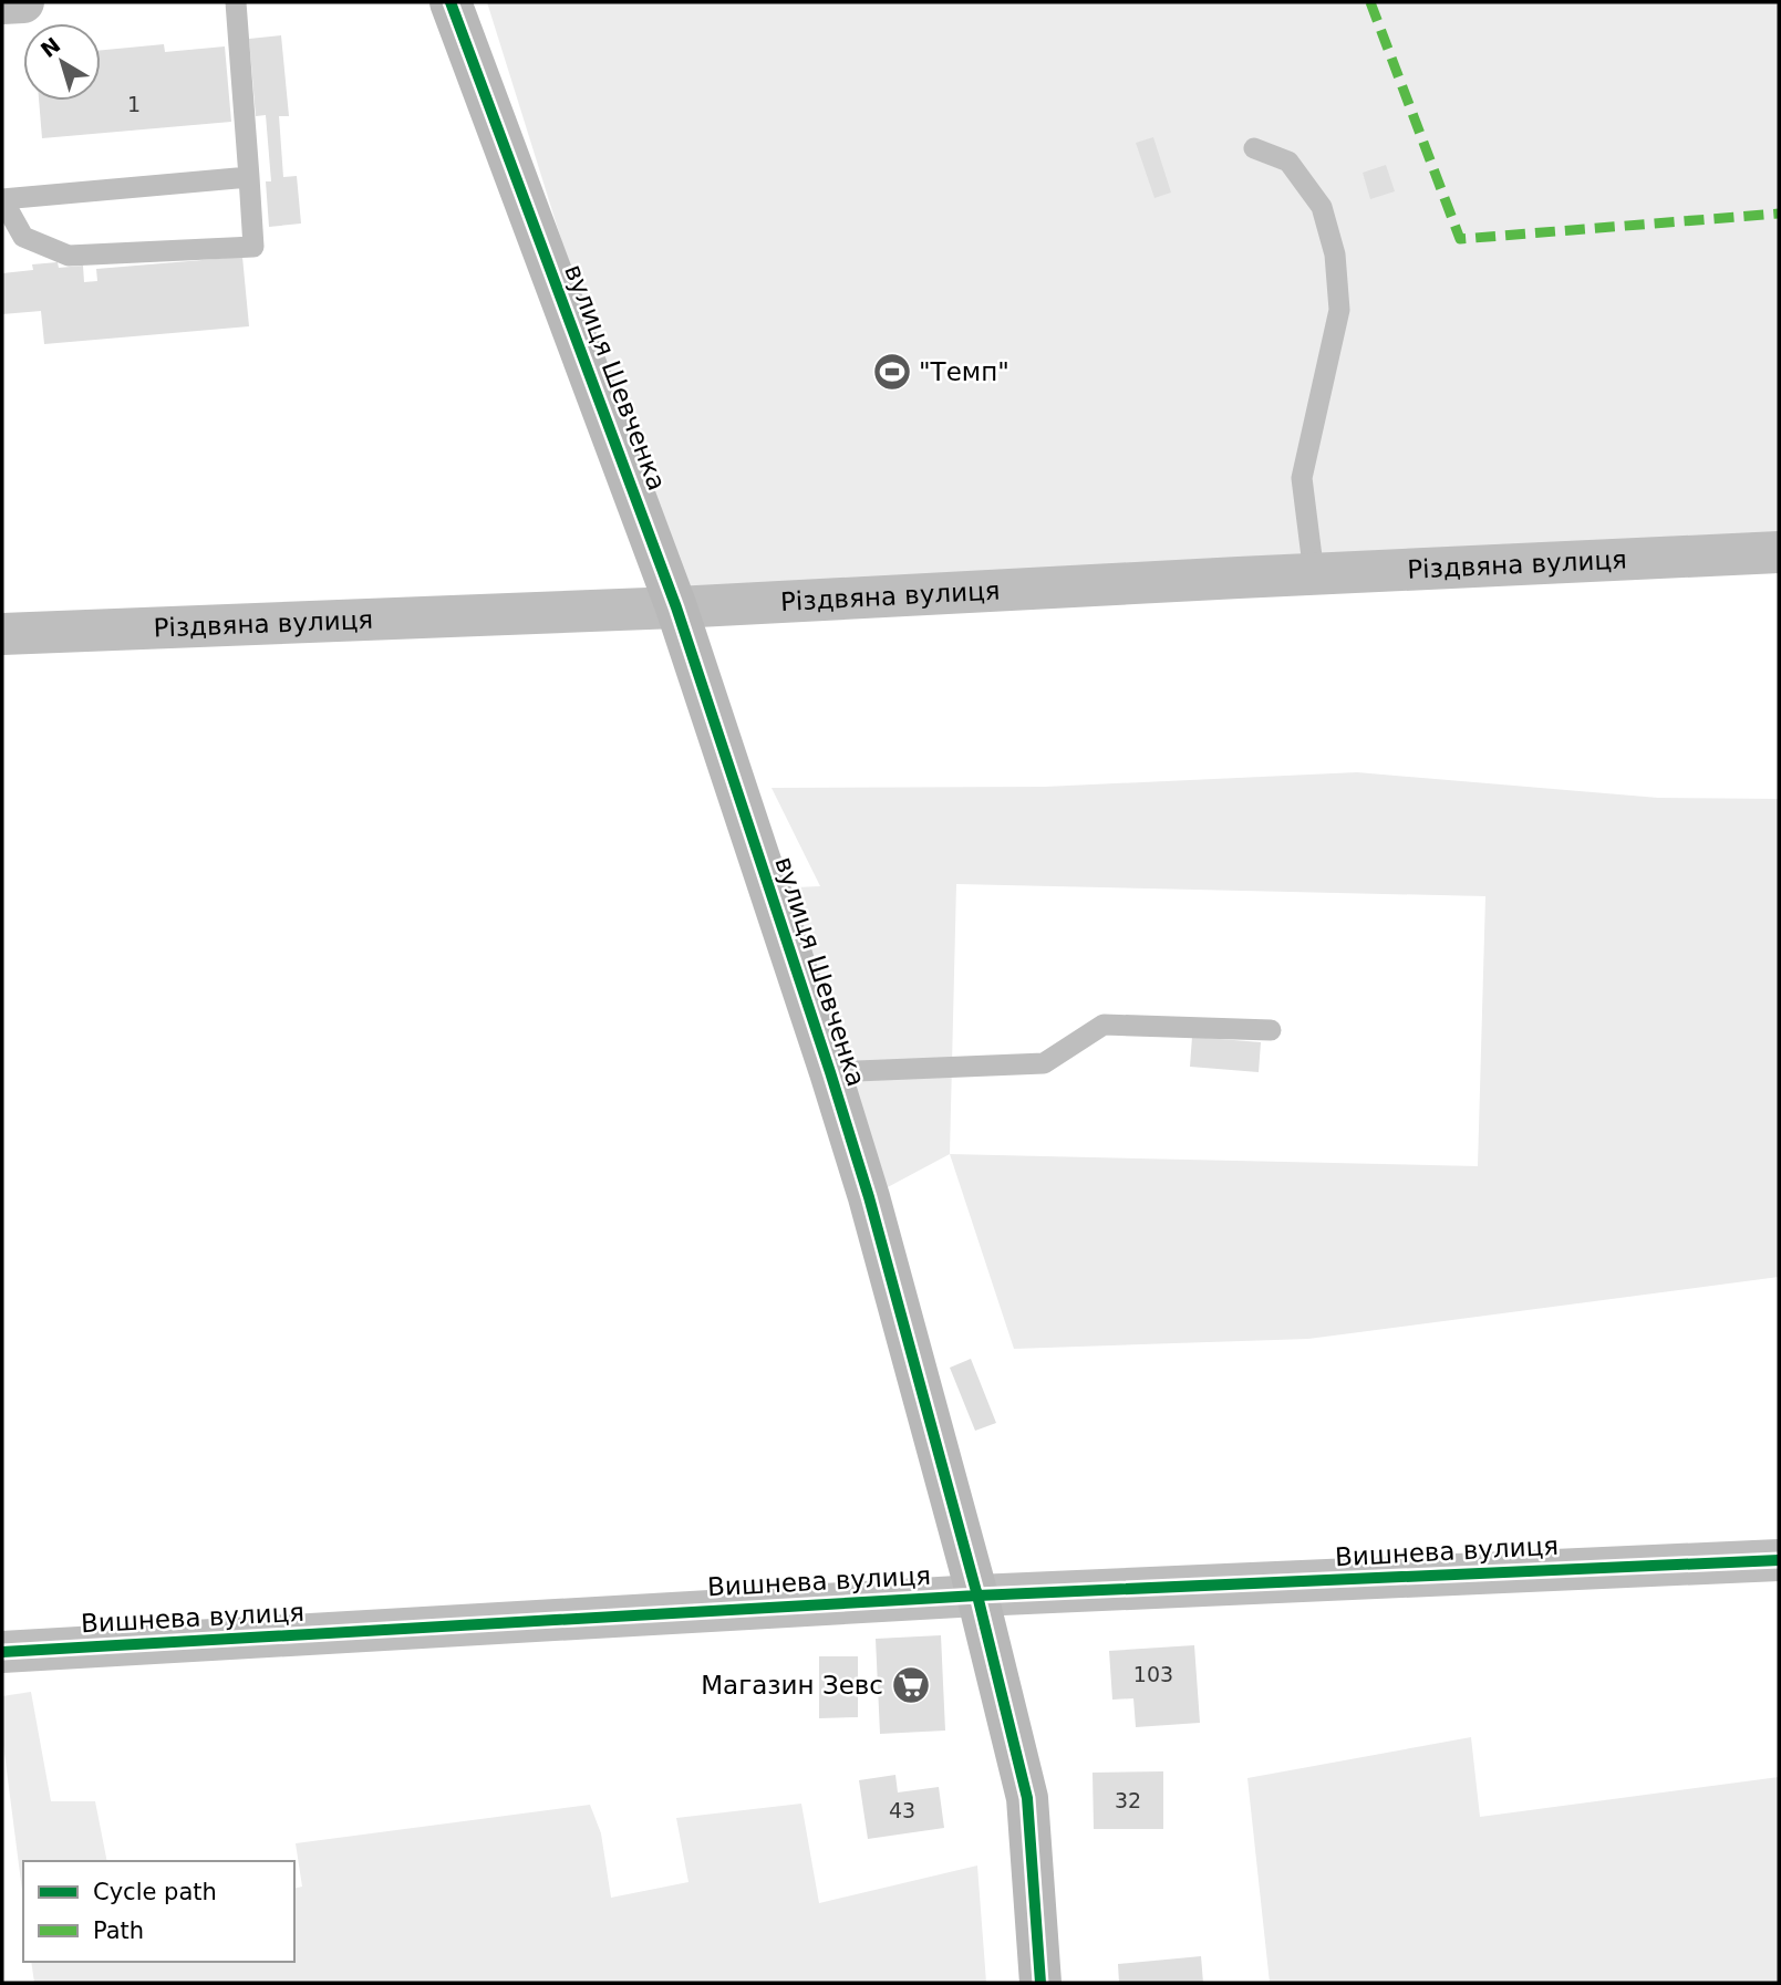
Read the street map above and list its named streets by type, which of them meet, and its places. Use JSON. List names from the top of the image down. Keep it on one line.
{"streets":{"street":["вулиця Шевченка","Різдвяна вулиця","Вишнева вулиця"]},"crossings":[["вулиця Шевченка","Різдвяна вулиця"],["вулиця Шевченка","Вишнева вулиця"]],"places":{"sports":["\"Темп\""],"supermarket":["Магазин Зевс"]},"house_numbers":["1","103","32","43"],"legend":["Cycle path","Path"],"north":"top left"}
